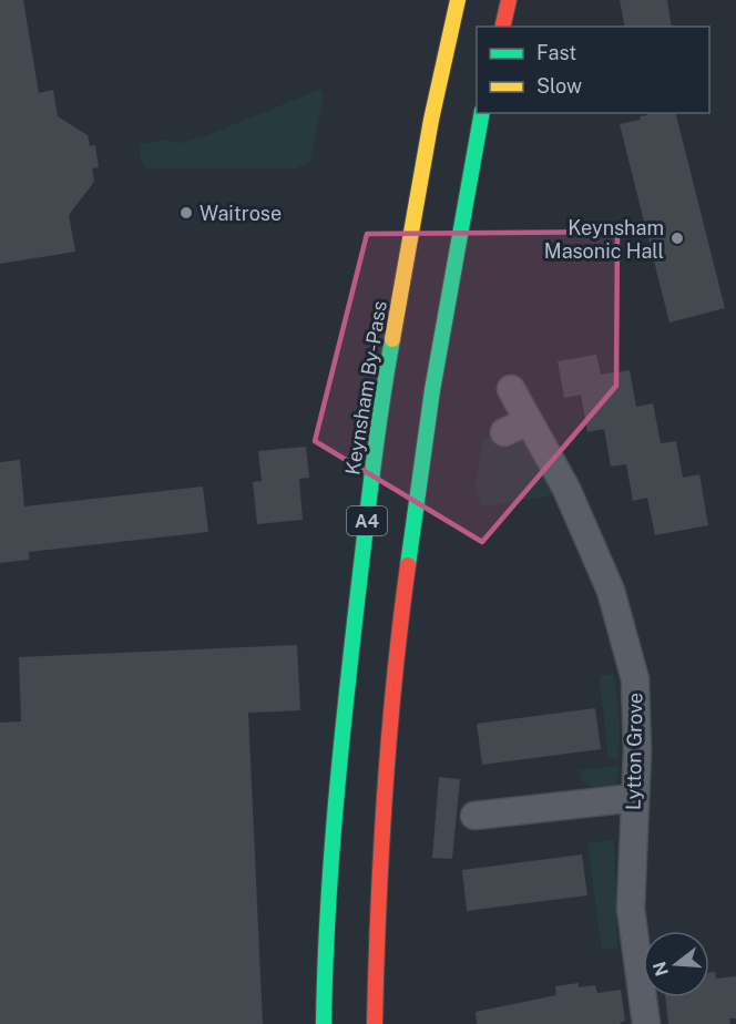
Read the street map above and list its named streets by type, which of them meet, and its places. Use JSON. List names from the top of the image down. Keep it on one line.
{"streets":{"highway":["Keynsham By-Pass","A4"],"street":["Lytton Grove"]},"places":["Waitrose","Keynsham Masonic Hall"],"legend":["Fast","Slow"],"north":"left"}
